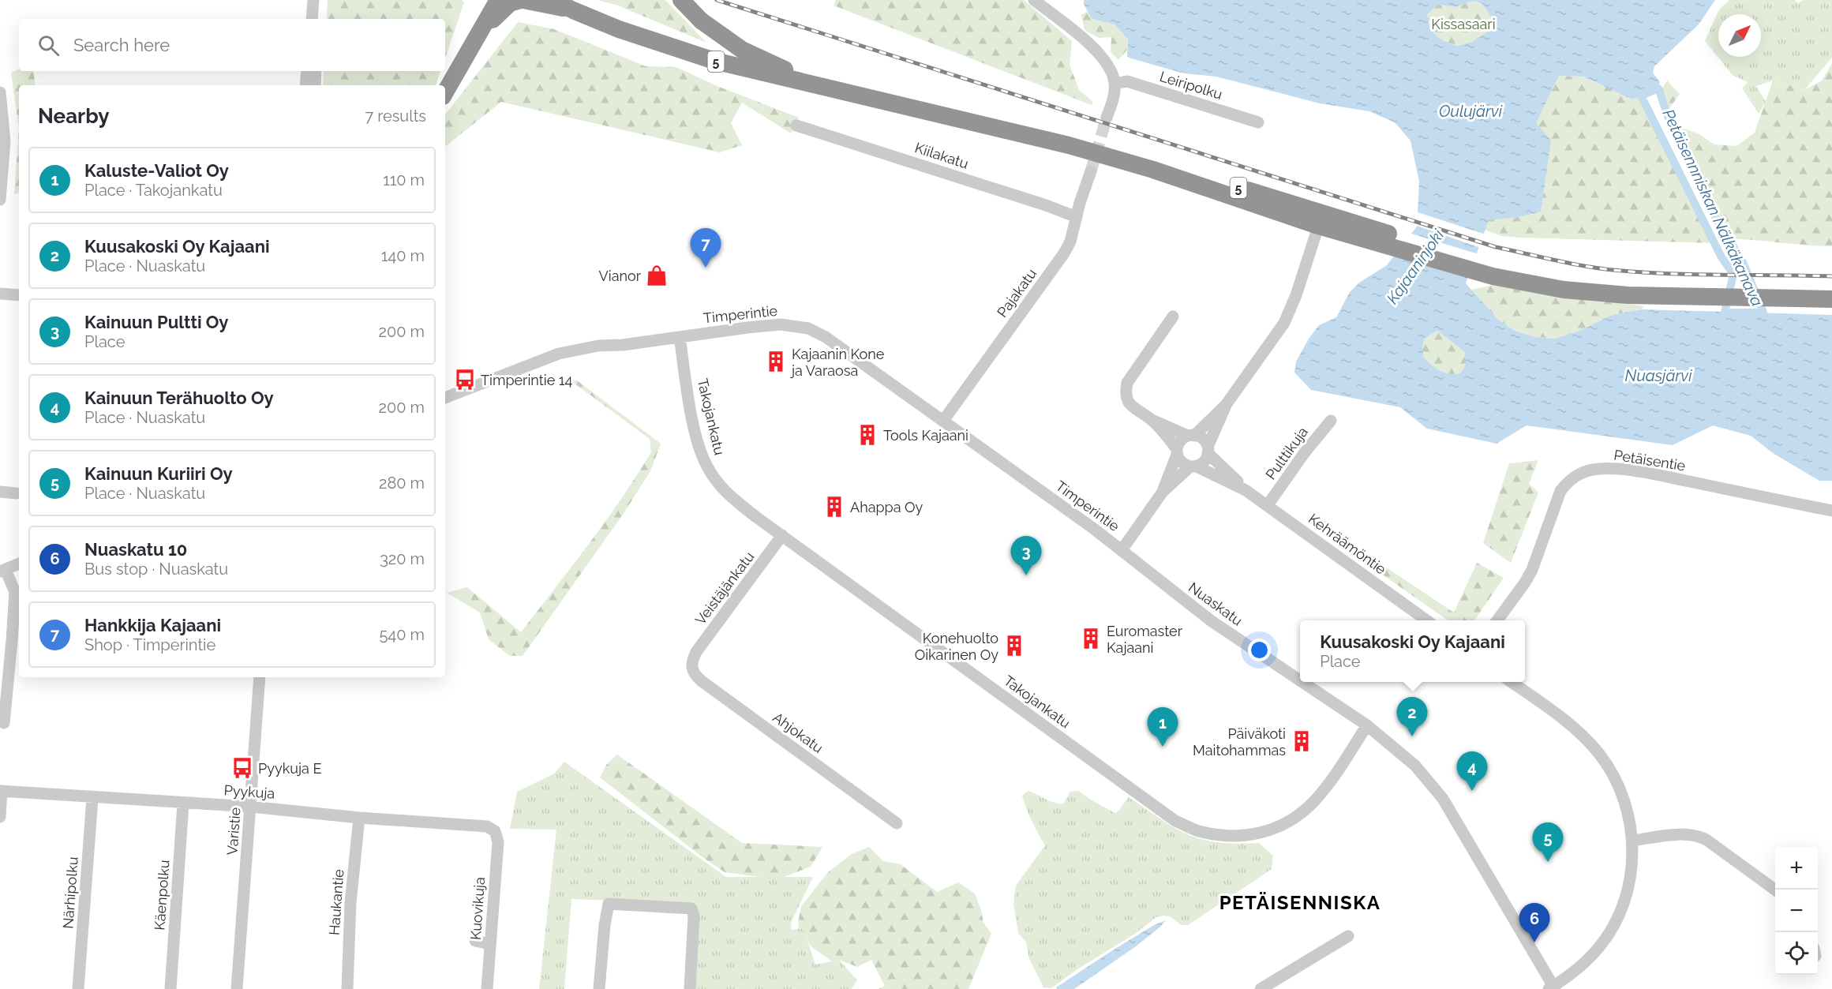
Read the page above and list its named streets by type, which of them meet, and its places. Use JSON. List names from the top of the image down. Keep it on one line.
{"streets":{"highway":["5"],"street":["Leiripolku","Kiilakatu","Pajakatu","Timperintie","Takojankatu","Pulttikuja","Petäisentie","Kehräämöntie","Veistäjänkatu","Nuaskatu","Ahjokatu","Pyykuja","Varistie","Närhipolku","Käenpolku","Haukantie","Kuovikuja"]},"crossings":[["Kiilakatu","Pajakatu"],["Pajakatu","Timperintie"],["Timperintie","Takojankatu"],["Timperintie","Nuaskatu"],["Takojankatu","Veistäjänkatu"],["Takojankatu","Nuaskatu"],["Pulttikuja","Kehräämöntie"],["Veistäjänkatu","Ahjokatu"],["Pyykuja","Varistie"],["Pyykuja","Närhipolku"],["Pyykuja","Käenpolku"],["Pyykuja","Haukantie"],["Pyykuja","Kuovikuja"]],"districts":["PETÄISENNISKA"],"water":["Oulujärvi","Petäisennniskan Nälkäkanava","Kajaaninjoki","Nuasjärvi"],"parks":["Kissasaari"],"places":{"shop":["Vianor"],"building":["Kajaanin Kone ja Varaosa","Tools Kajaani","Ahappa Oy","Euromaster Kajaani","Konehuolto Oikarinen Oy","Päiväkoti Maitohammas"],"bus stop":["Timperintie 14","Pyykuja E"]},"north":"top right","page":{"search":"Search here","heading":["Nearby","7 results"],"list":[{"mark":"1","name":"Kaluste-Valiot Oy","note":"Place · Takojankatu","value":"110 m"},{"mark":"2","name":"Kuusakoski Oy Kajaani","note":"Place · Nuaskatu","value":"140 m"},{"mark":"3","name":"Kainuun Pultti Oy","note":"Place","value":"200 m"},{"mark":"4","name":"Kainuun Terähuolto Oy","note":"Place · Nuaskatu","value":"200 m"},{"mark":"5","name":"Kainuun Kuriiri Oy","note":"Place · Nuaskatu","value":"280 m"},{"mark":"6","name":"Nuaskatu 10","note":"Bus stop · Nuaskatu","value":"320 m"},{"mark":"7","name":"Hankkija Kajaani","note":"Shop · Timperintie","value":"540 m"}],"pins":["7","3","2","1","4","5","6"],"popup":["Kuusakoski Oy Kajaani","Place"],"map_buttons":["+","−"]}}
